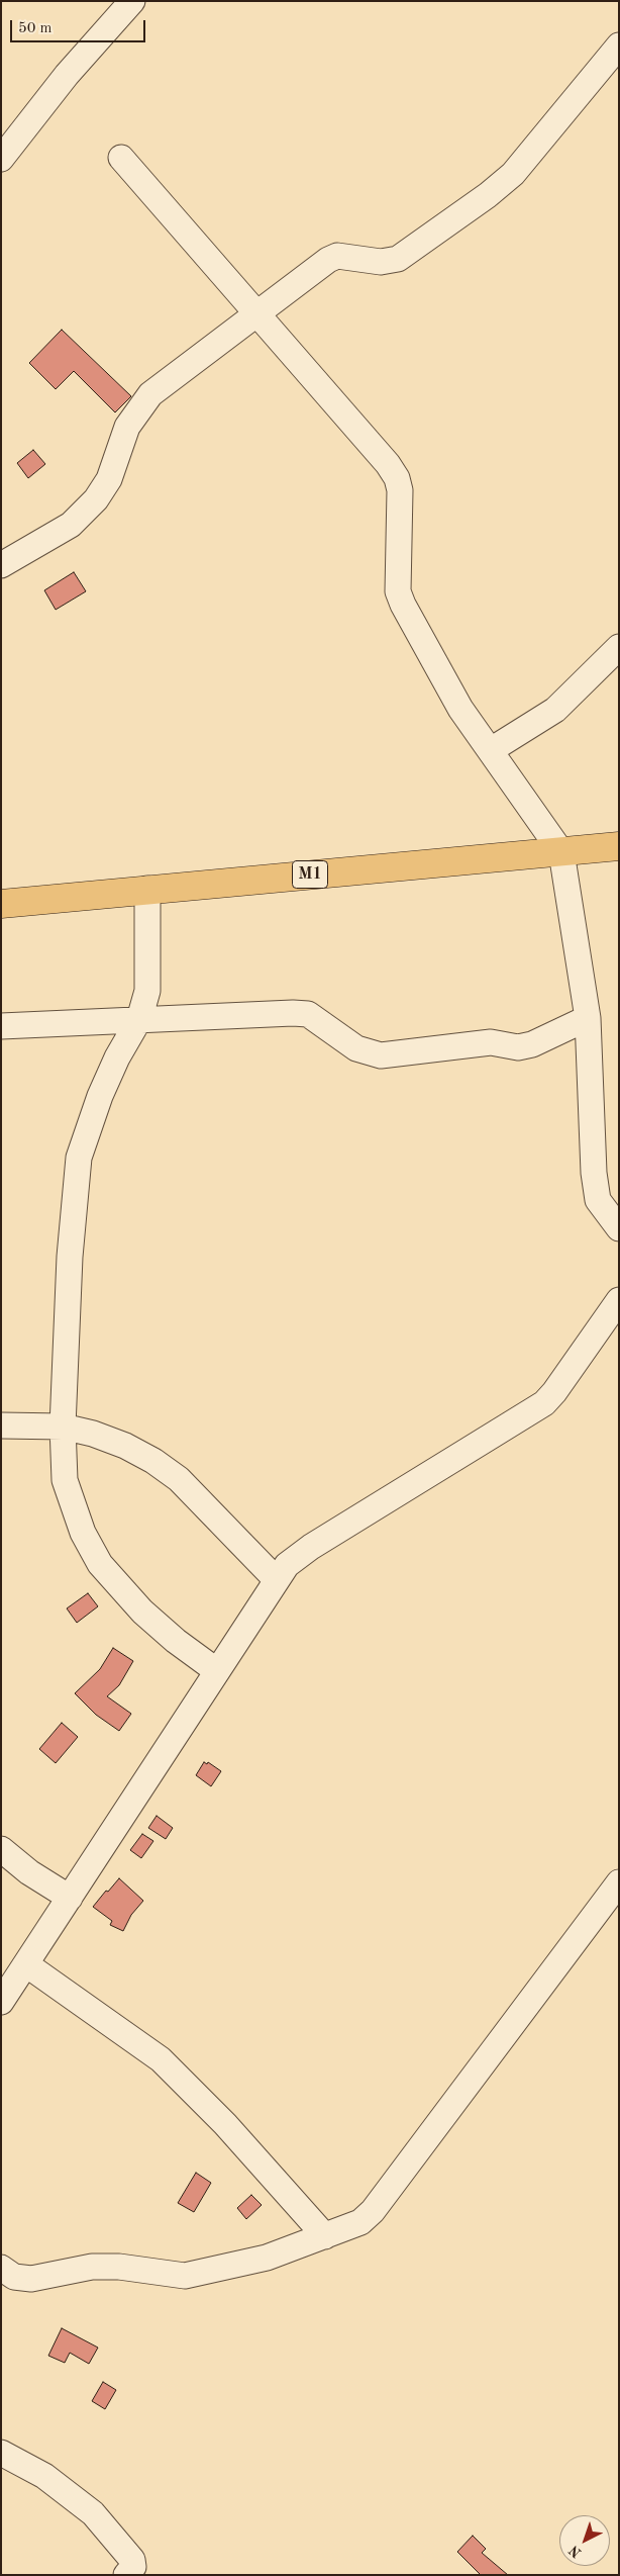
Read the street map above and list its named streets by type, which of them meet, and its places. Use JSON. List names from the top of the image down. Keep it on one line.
{"streets":{"highway":["M1"]},"scale_bar":"50 m","north":"bottom left"}
